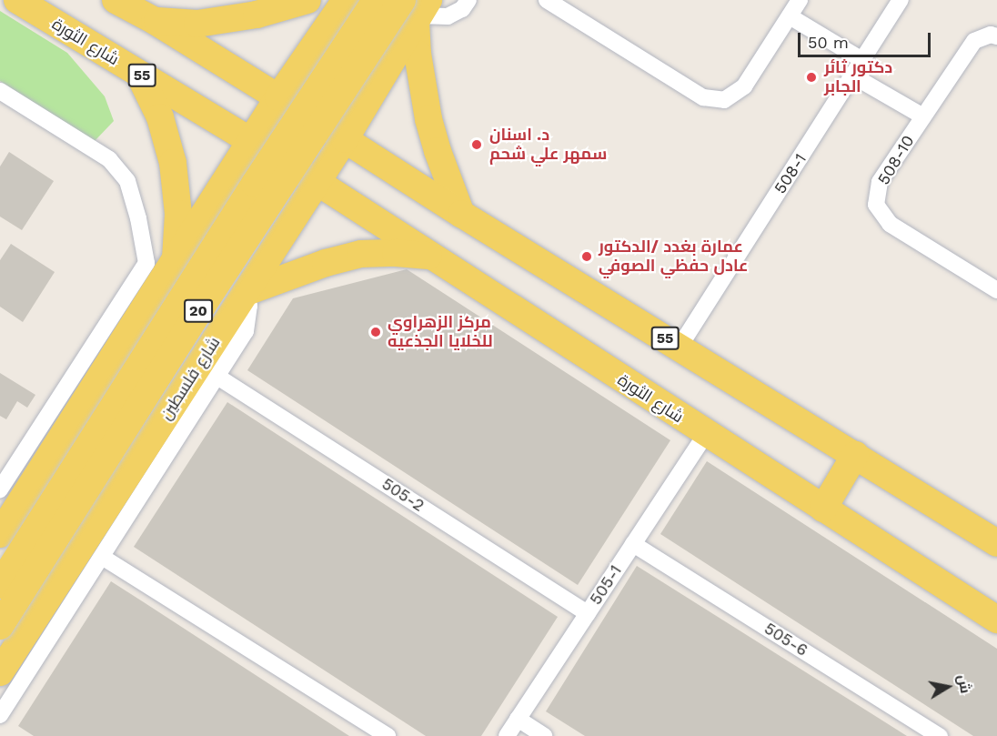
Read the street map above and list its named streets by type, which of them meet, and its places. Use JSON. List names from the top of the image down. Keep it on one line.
{"streets":{"main road":["شارع الثورة","55","20","شارع فلسطين"],"street":["508-10","508-1","505-2","505-1","505-6"]},"crossings":[["شارع الثورة","شارع فلسطين"],["شارع الثورة","505-1"],["55","508-1"],["55","شارع فلسطين"],["505-2","505-1"],["505-1","505-6"]],"places":["دكتور ثائر الجابر","د. اسنان سمهر علي شحم","عمارة بغدد /الدكتور عادل حفظي الصوفي","مركز الزهراوي للخلايا الجذعيه"],"scale_bar":"50 m","north":"right"}
